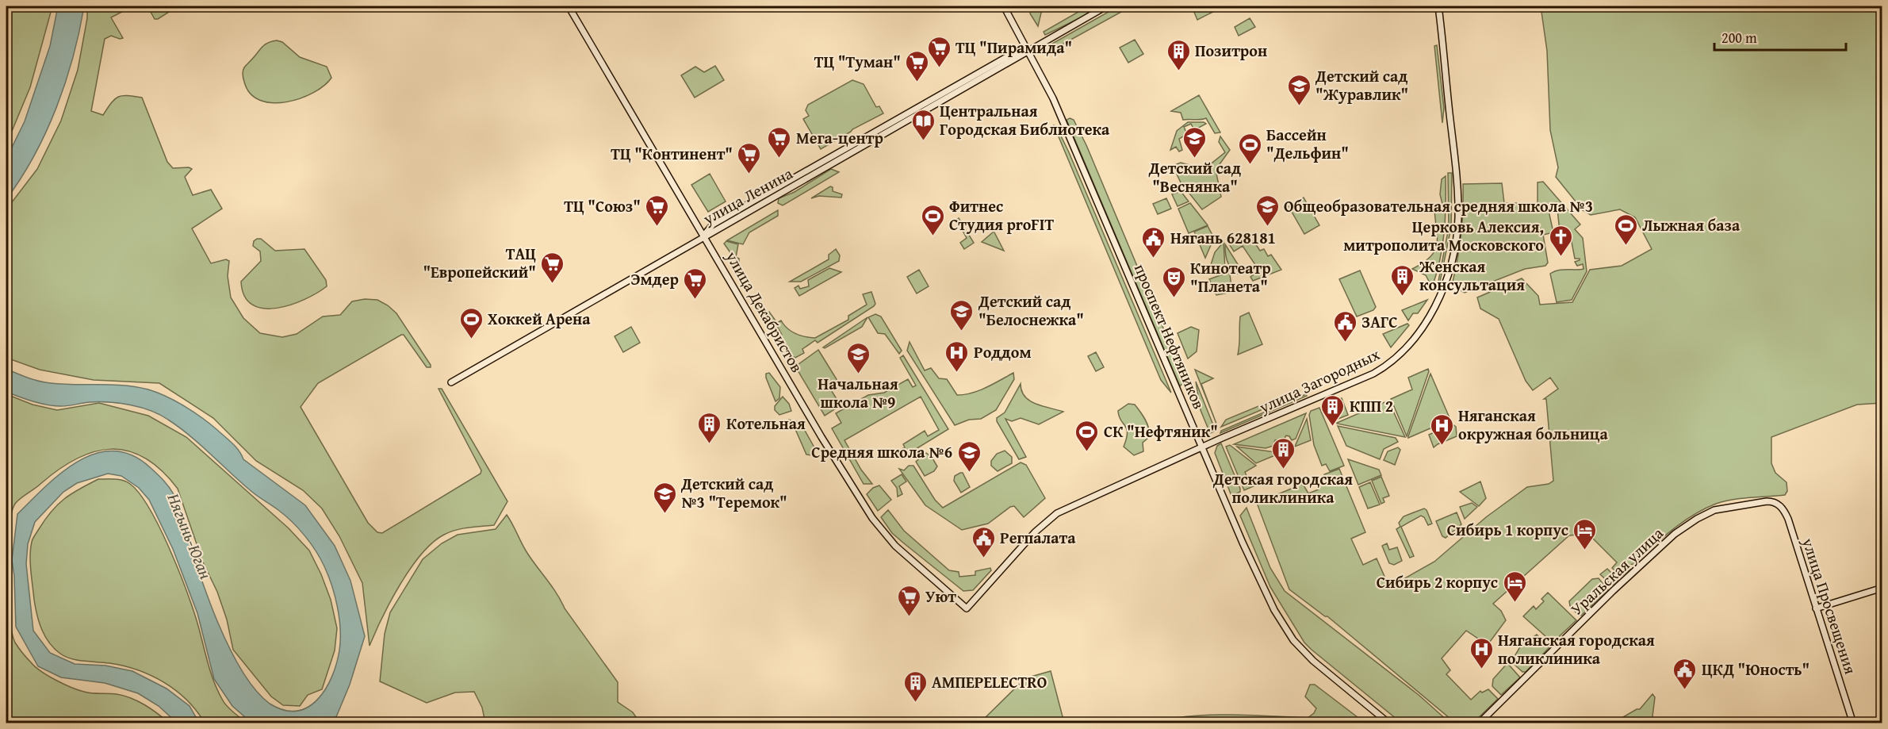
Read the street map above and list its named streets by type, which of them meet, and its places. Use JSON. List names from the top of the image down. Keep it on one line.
{"streets":{"main road":["улица Ленина","улица Декабристов","проспект Нефтяников","улица Загородных","Уральская улица","улица Просвещения"]},"crossings":[["улица Ленина","улица Декабристов"],["улица Ленина","проспект Нефтяников"],["улица Декабристов","улица Загородных"],["проспект Нефтяников","улица Загородных"],["Уральская улица","улица Просвещения"]],"water":["Нягынь-Юган"],"places":{"supermarket":["ТЦ \"Пирамида\"","ТЦ \"Туман\"","Мега-центр","ТЦ \"Континент\"","ТЦ \"Союз\"","ТАЦ \"Европейский\"","Эмдер","Уют"],"building":["Позитрон","Женская консультация","КПП 2","Котельная","Детская городская поликлиника","АМПЕРELECTRO"],"school or university":["Детский сад \"Журавлик\"","Детский сад \"Веснянка\"","Общеобразовательная средняя школа №3","Детский сад \"Белоснежка\"","Начальная школа №9","Средняя школа №6","Детский сад №3 \"Теремок\""],"library":["Центральная Городская Библиотека"],"sports":["Бассейн \"Дельфин\"","Фитнес Студия proFIT","Лыжная база","Хоккей Арена","СК \"Нефтяник\""],"church":["Церковь Алексия, митрополита Московского"],"public building":["Нягань 628181","ЗАГС","Регпалата","ЦКД \"Юность\""],"theatre":["Кинотеатр \"Планета\""],"hospital":["Роддом","Няганская окружная больница","Няганская городская поликлиника"],"hotel":["Сибирь 1 корпус","Сибирь 2 корпус"]},"scale_bar":"200 m"}
